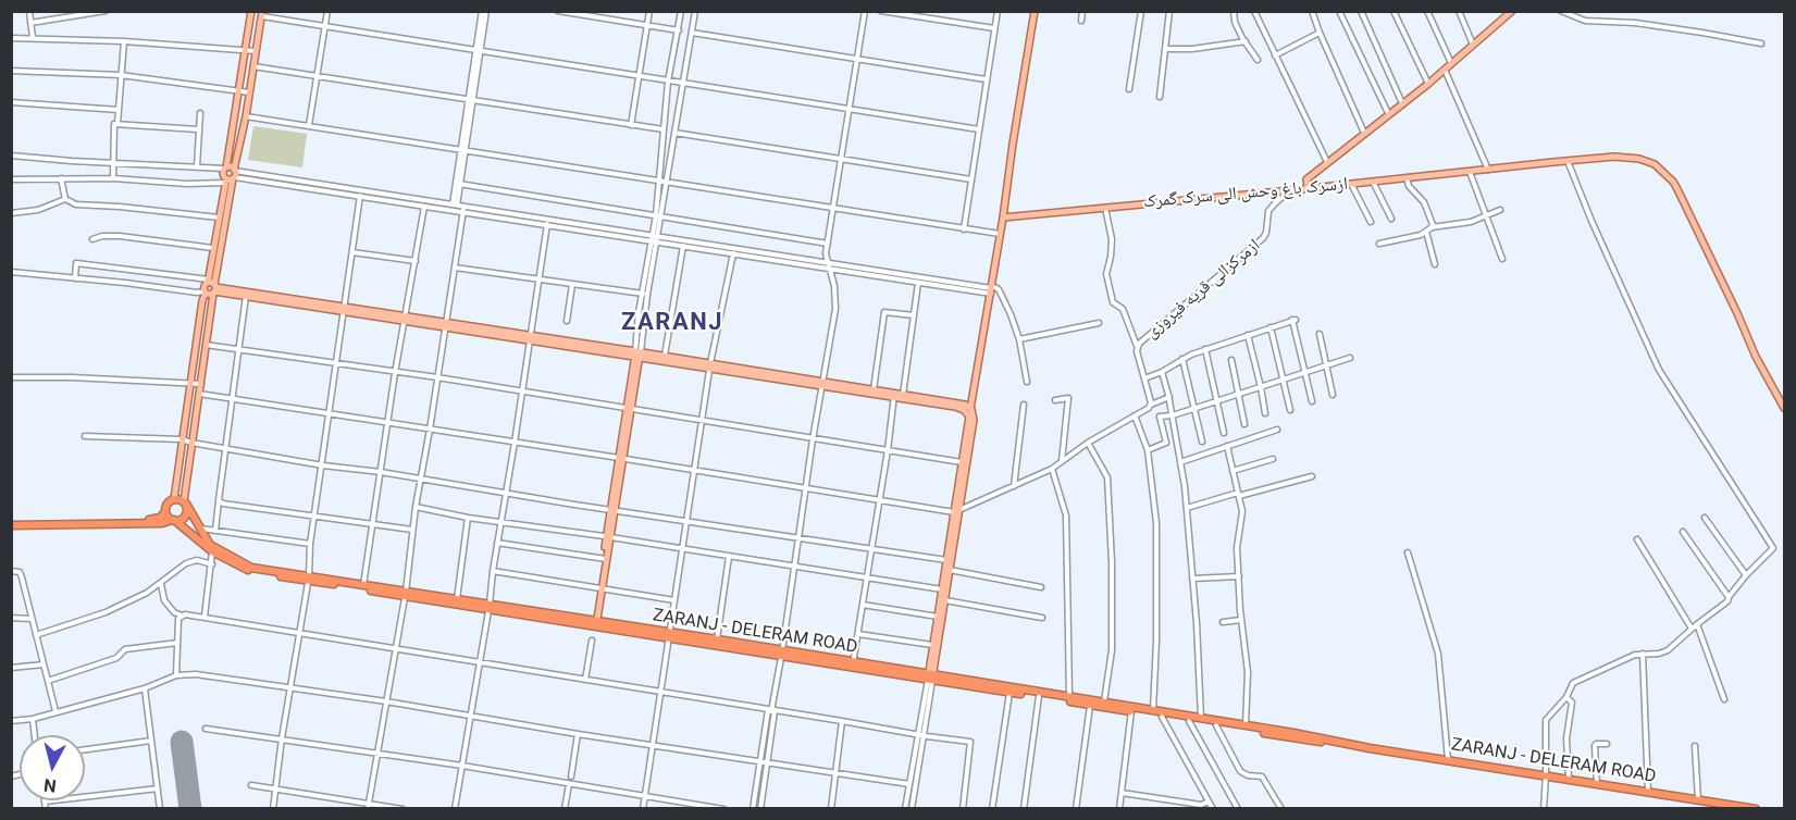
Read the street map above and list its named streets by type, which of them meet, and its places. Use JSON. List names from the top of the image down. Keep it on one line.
{"streets":{"highway":["ZARANJ - DELERAM ROAD"],"main road":["ازسرک باغ وحش الی سرک گمرک"],"street":["ازمرکزالی قریه فیروزی"]},"crossings":[["ازسرک باغ وحش الی سرک گمرک","ازمرکزالی قریه فیروزی"]],"districts":["ZARANJ"],"north":"bottom"}
